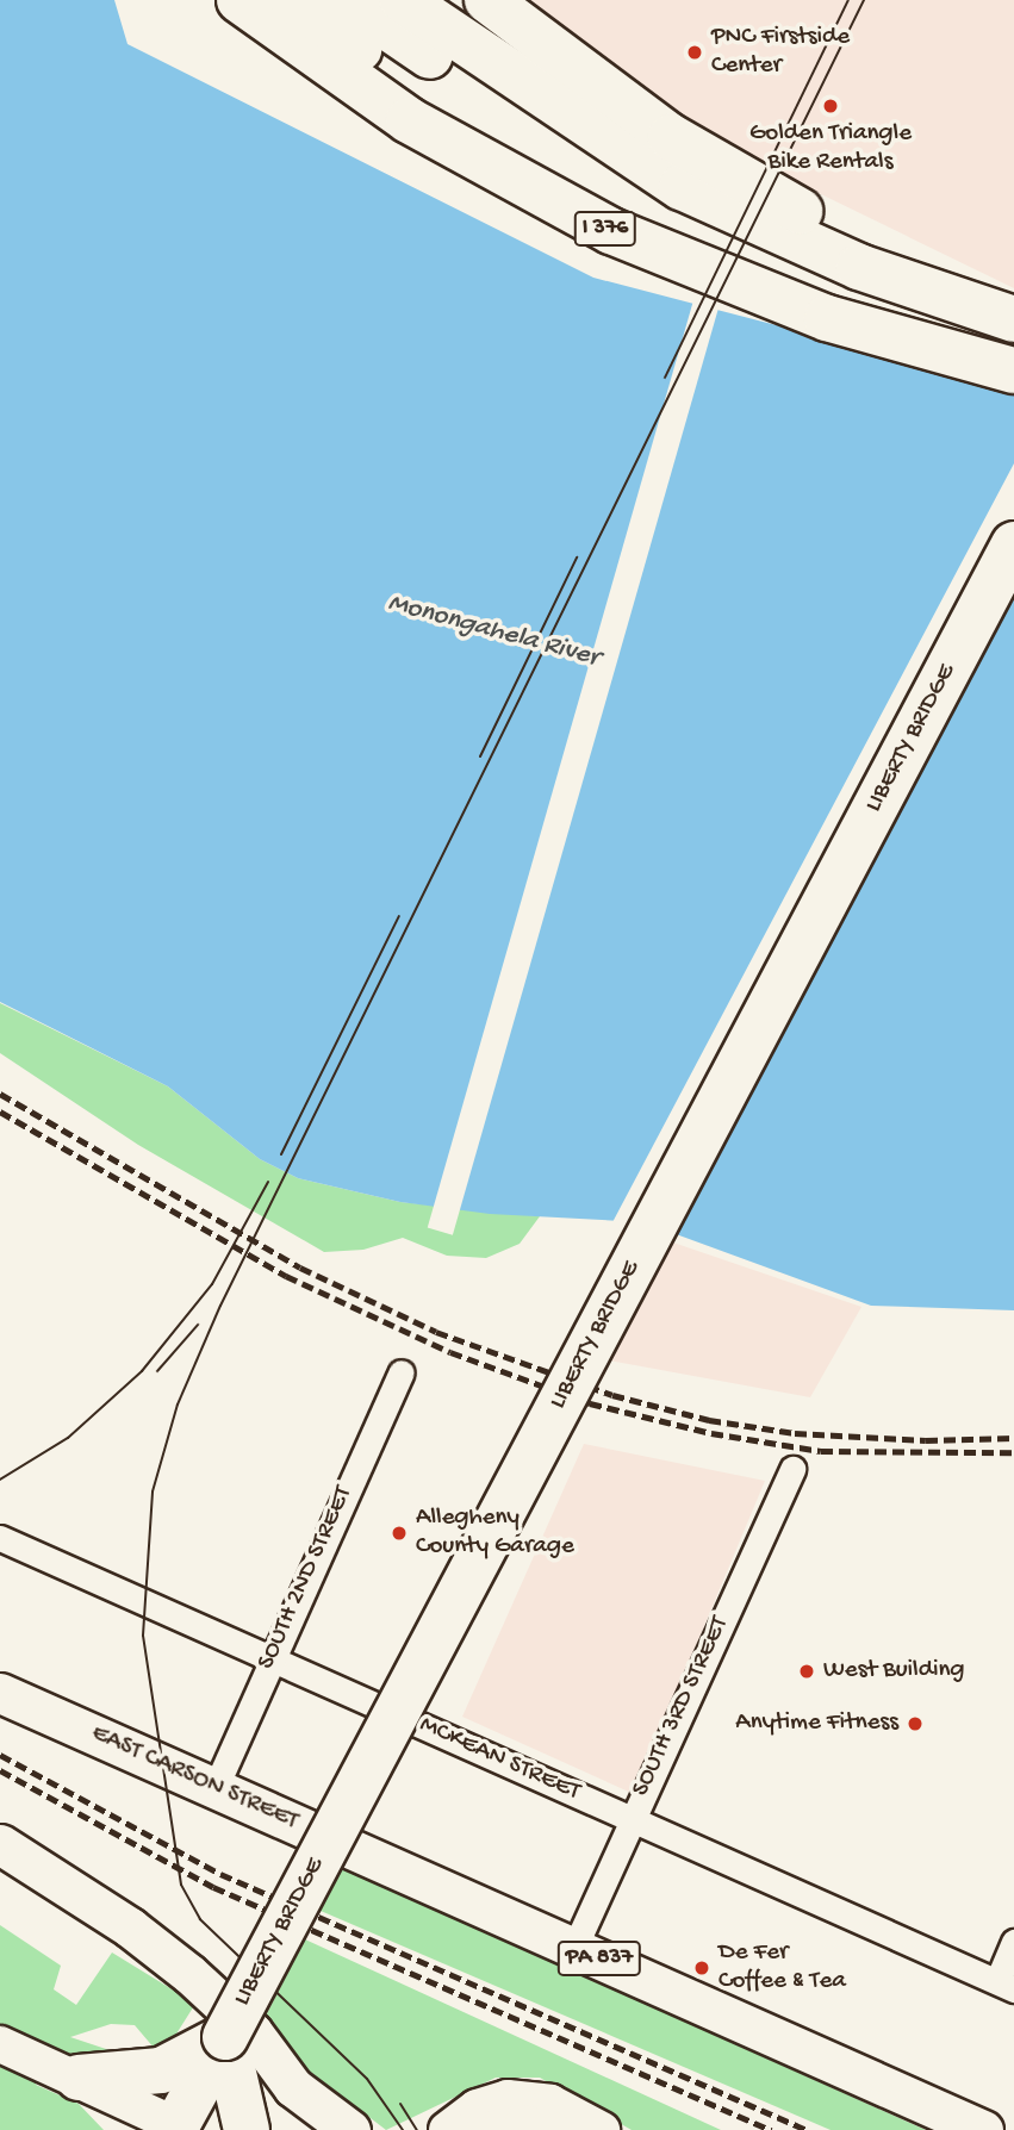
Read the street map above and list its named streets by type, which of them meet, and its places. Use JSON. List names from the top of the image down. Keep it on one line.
{"streets":{"highway":["I 376","LIBERTY BRIDGE"],"main road":["EAST CARSON STREET","PA 837"],"street":["SOUTH 2ND STREET","SOUTH 3RD STREET","MCKEAN STREET"]},"crossings":[["SOUTH 2ND STREET","MCKEAN STREET"],["SOUTH 2ND STREET","EAST CARSON STREET"],["SOUTH 3RD STREET","MCKEAN STREET"],["SOUTH 3RD STREET","EAST CARSON STREET"]],"water":["Monongahela River"],"places":["PNC Firstside Center","Golden Triangle Bike Rentals","Allegheny County Garage","West Building","Anytime Fitness","De Fer Coffee & Tea"]}
